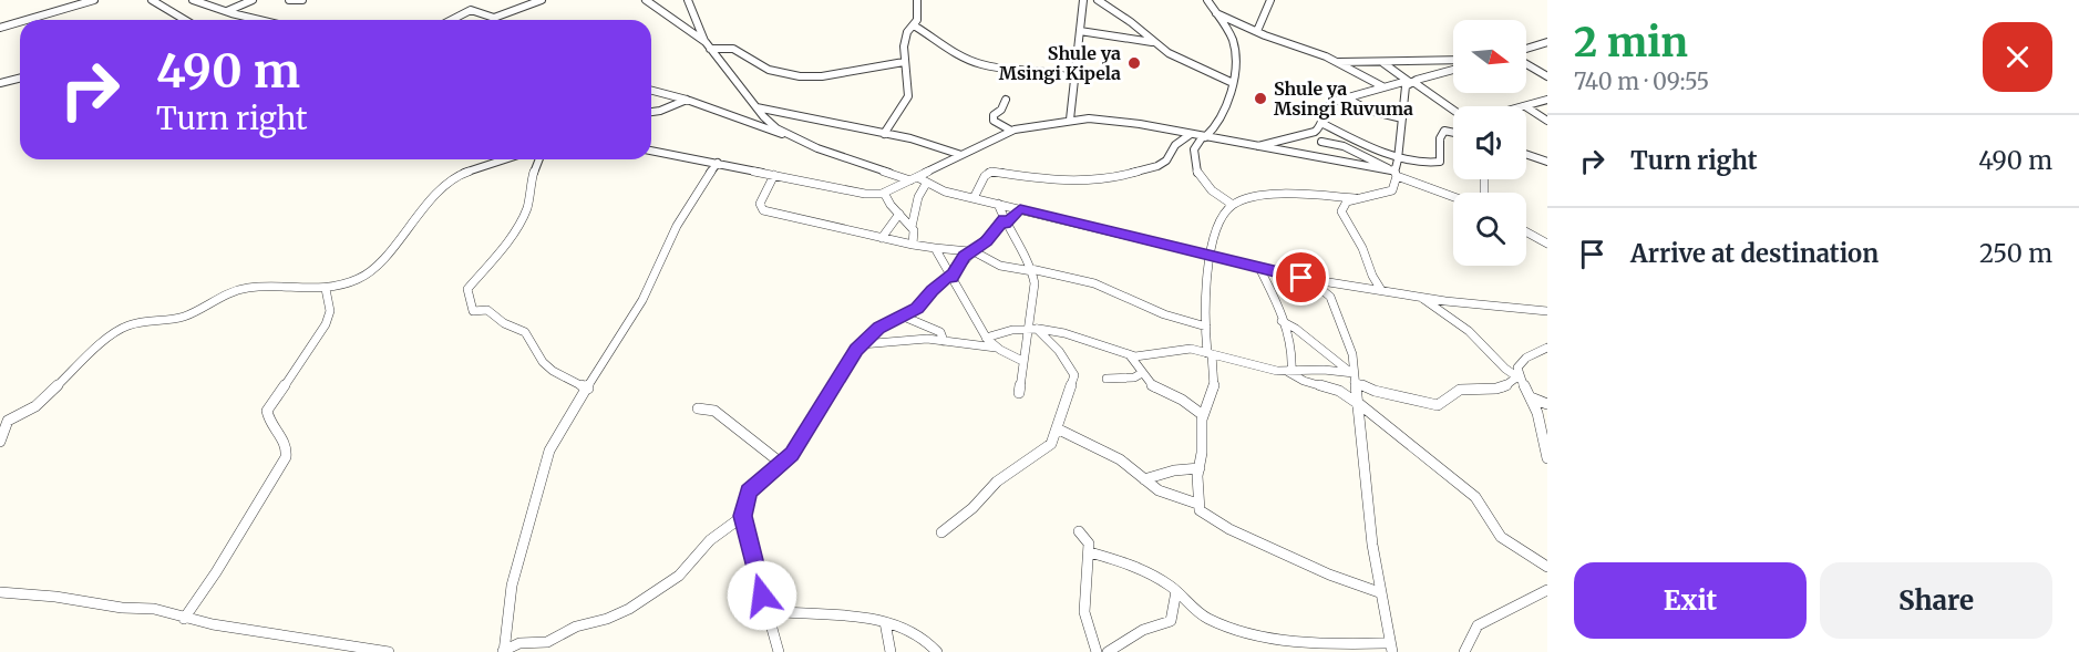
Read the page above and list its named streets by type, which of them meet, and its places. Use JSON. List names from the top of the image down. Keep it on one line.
{"places":["Shule ya Msingi Kipela","Shule ya Msingi Ruvuma"],"north":"right","page":{"heading":["2 min","740 m · 09:55"],"turn":["490 m","Turn right"],"list":[{"name":"Turn right","value":"490 m"},{"name":"Arrive at destination","value":"250 m"}],"buttons":["Exit","Share"]}}
